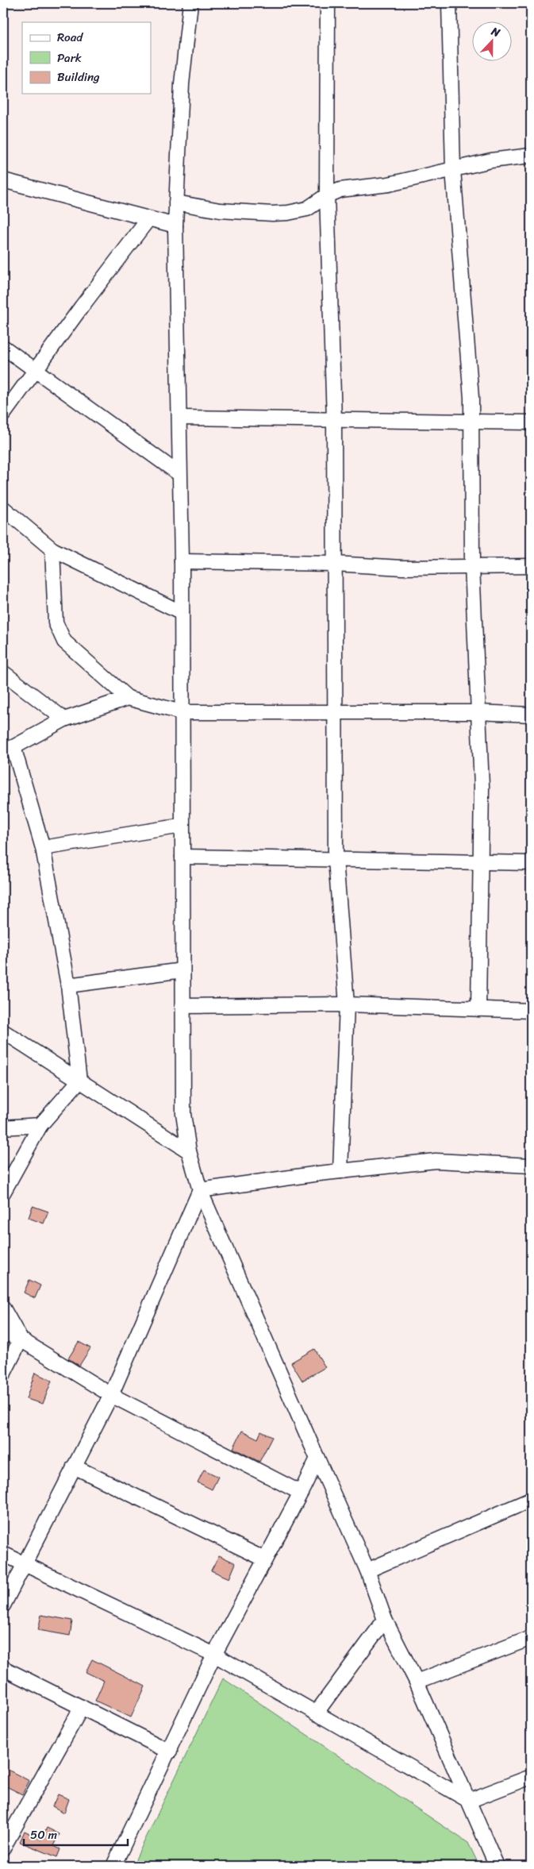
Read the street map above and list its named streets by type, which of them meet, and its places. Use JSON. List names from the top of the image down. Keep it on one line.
{"legend":["Road","Park","Building"],"scale_bar":"50 m","north":"top"}
